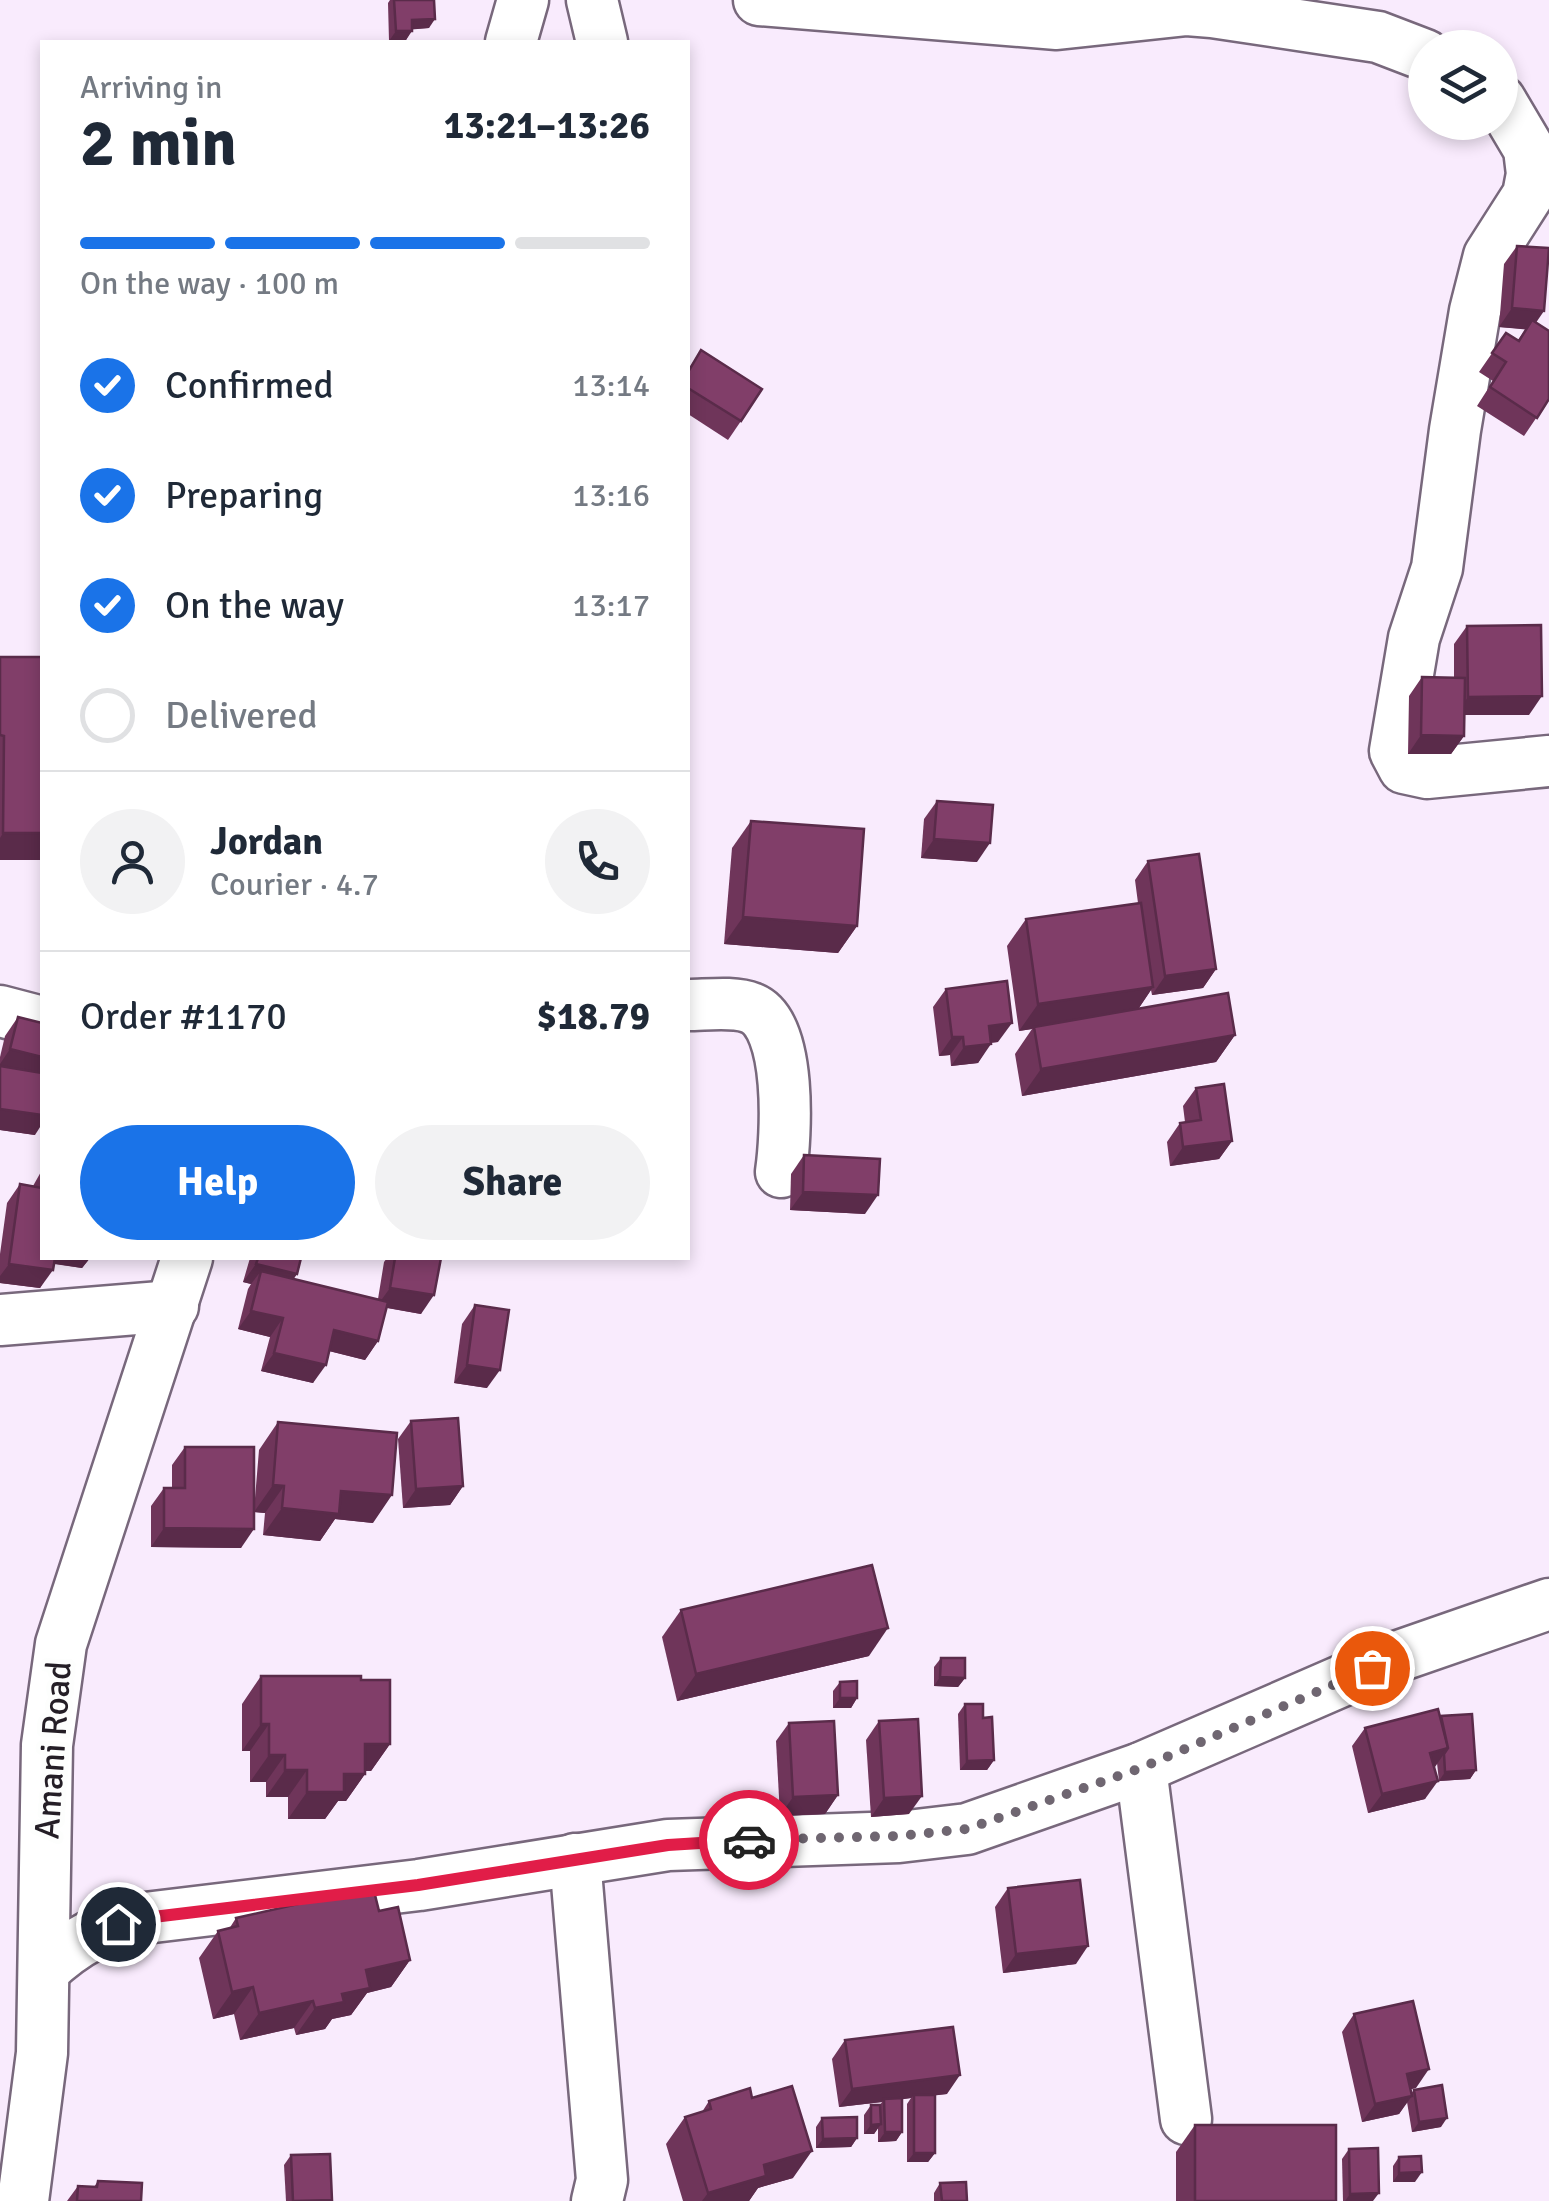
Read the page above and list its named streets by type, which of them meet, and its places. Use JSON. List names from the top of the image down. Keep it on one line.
{"streets":{"street":["Amani Road"]},"page":{"heading":["2 min","Arriving in","13:21–13:26"],"panel":["Jordan","Courier · 4.7","Order #1170","$18.79"],"bar":"On the way · 100 m","list":[["Confirmed","13:14"],["Preparing","13:16"],["On the way","13:17"],"Delivered"],"buttons":["Help","Share"]}}
